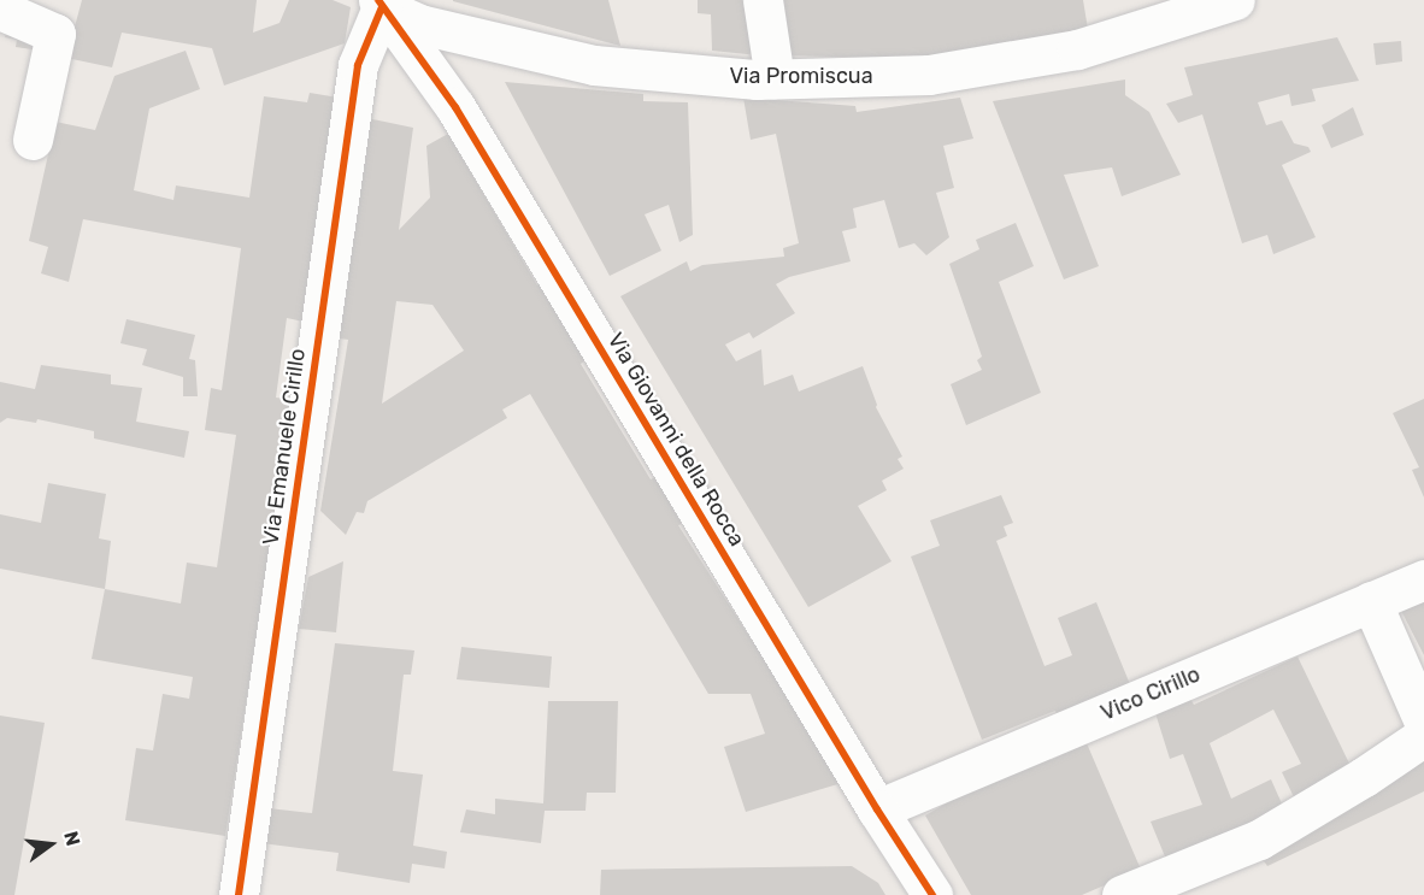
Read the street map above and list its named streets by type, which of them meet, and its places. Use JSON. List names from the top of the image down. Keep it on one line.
{"streets":{"street":["Via Promiscua","Via Giovanni della Rocca","Via Emanuele Cirillo","Vico Cirillo"]},"crossings":[["Via Promiscua","Via Giovanni della Rocca"],["Via Promiscua","Via Emanuele Cirillo"],["Via Giovanni della Rocca","Via Emanuele Cirillo"],["Via Giovanni della Rocca","Vico Cirillo"]],"north":"right"}
